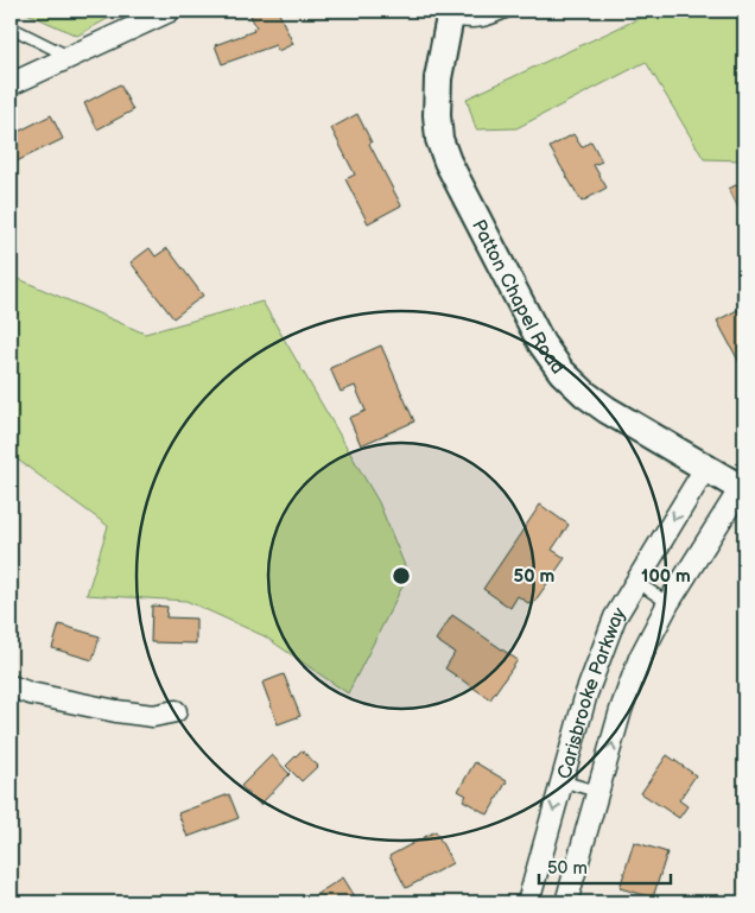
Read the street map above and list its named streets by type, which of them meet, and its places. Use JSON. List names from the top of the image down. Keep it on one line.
{"streets":{"street":["Patton Chapel Road","Carisbrooke Parkway"]},"crossings":[["Patton Chapel Road","Carisbrooke Parkway"]],"scale_bar":"50 m","rings":["50 m","100 m"]}
